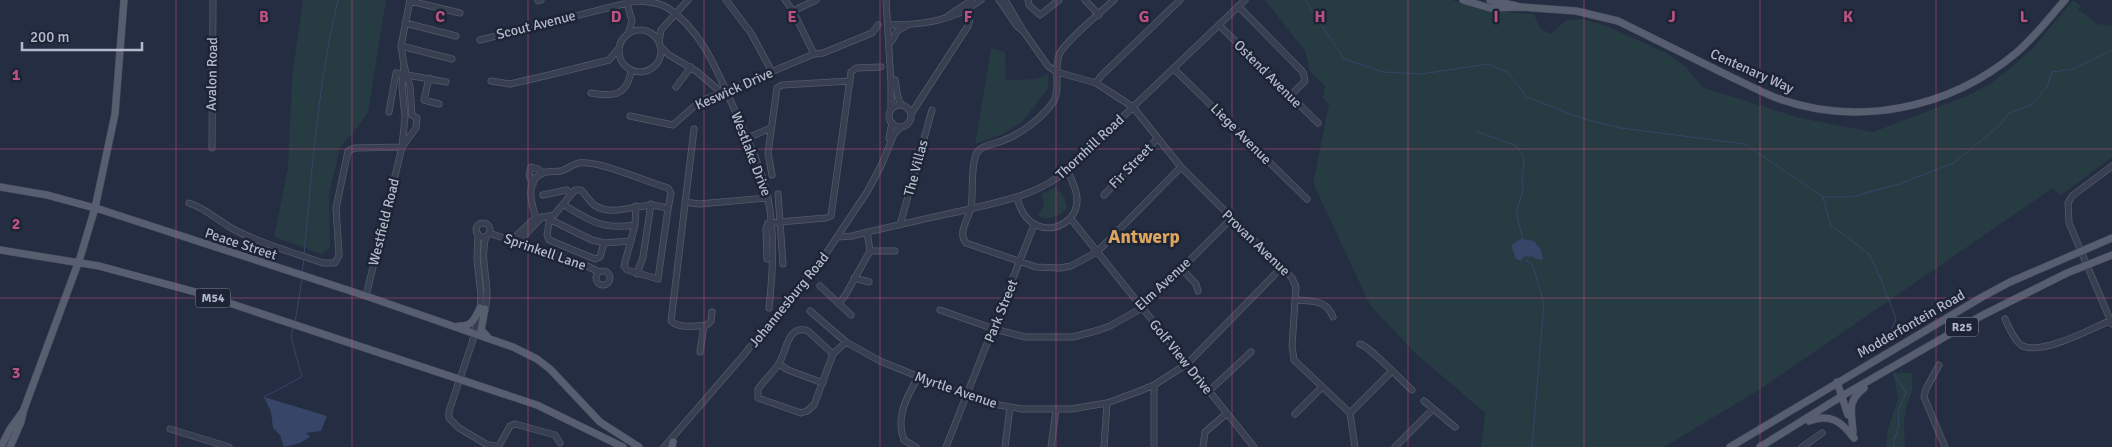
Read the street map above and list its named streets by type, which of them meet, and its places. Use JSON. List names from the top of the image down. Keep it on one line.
{"streets":{"main road":["Centenary Way","Peace Street","M54","Modderfontein Road","R25"],"street":["Scout Avenue","Avalon Road","Ostend Avenue","Keswick Drive","Liege Avenue","Thornhill Road","Westlake Drive","Fir Street","The Villas","Westfield Road","Provan Avenue","Sprinkell Lane","Elm Avenue","Johannesburg Road","Park Street","Golf View Drive","Myrtle Avenue"]},"crossings":[["Scout Avenue","Keswick Drive"],["Scout Avenue","Westlake Drive"],["Ostend Avenue","Thornhill Road"],["Keswick Drive","Westlake Drive"],["Liege Avenue","Thornhill Road"],["Thornhill Road","The Villas"],["Thornhill Road","Provan Avenue"],["Thornhill Road","Johannesburg Road"],["Fir Street","Provan Avenue"],["Westfield Road","Peace Street"],["Provan Avenue","Elm Avenue"],["Provan Avenue","Myrtle Avenue"],["Peace Street","Sprinkell Lane"],["Elm Avenue","Park Street"],["Elm Avenue","Golf View Drive"],["Park Street","Myrtle Avenue"],["Golf View Drive","Myrtle Avenue"]],"districts":["Antwerp"],"scale_bar":"200 m","grid":{"columns":["B","C","D","E","F","G","H","I","J","K","L"],"rows":["1","2","3"]}}
